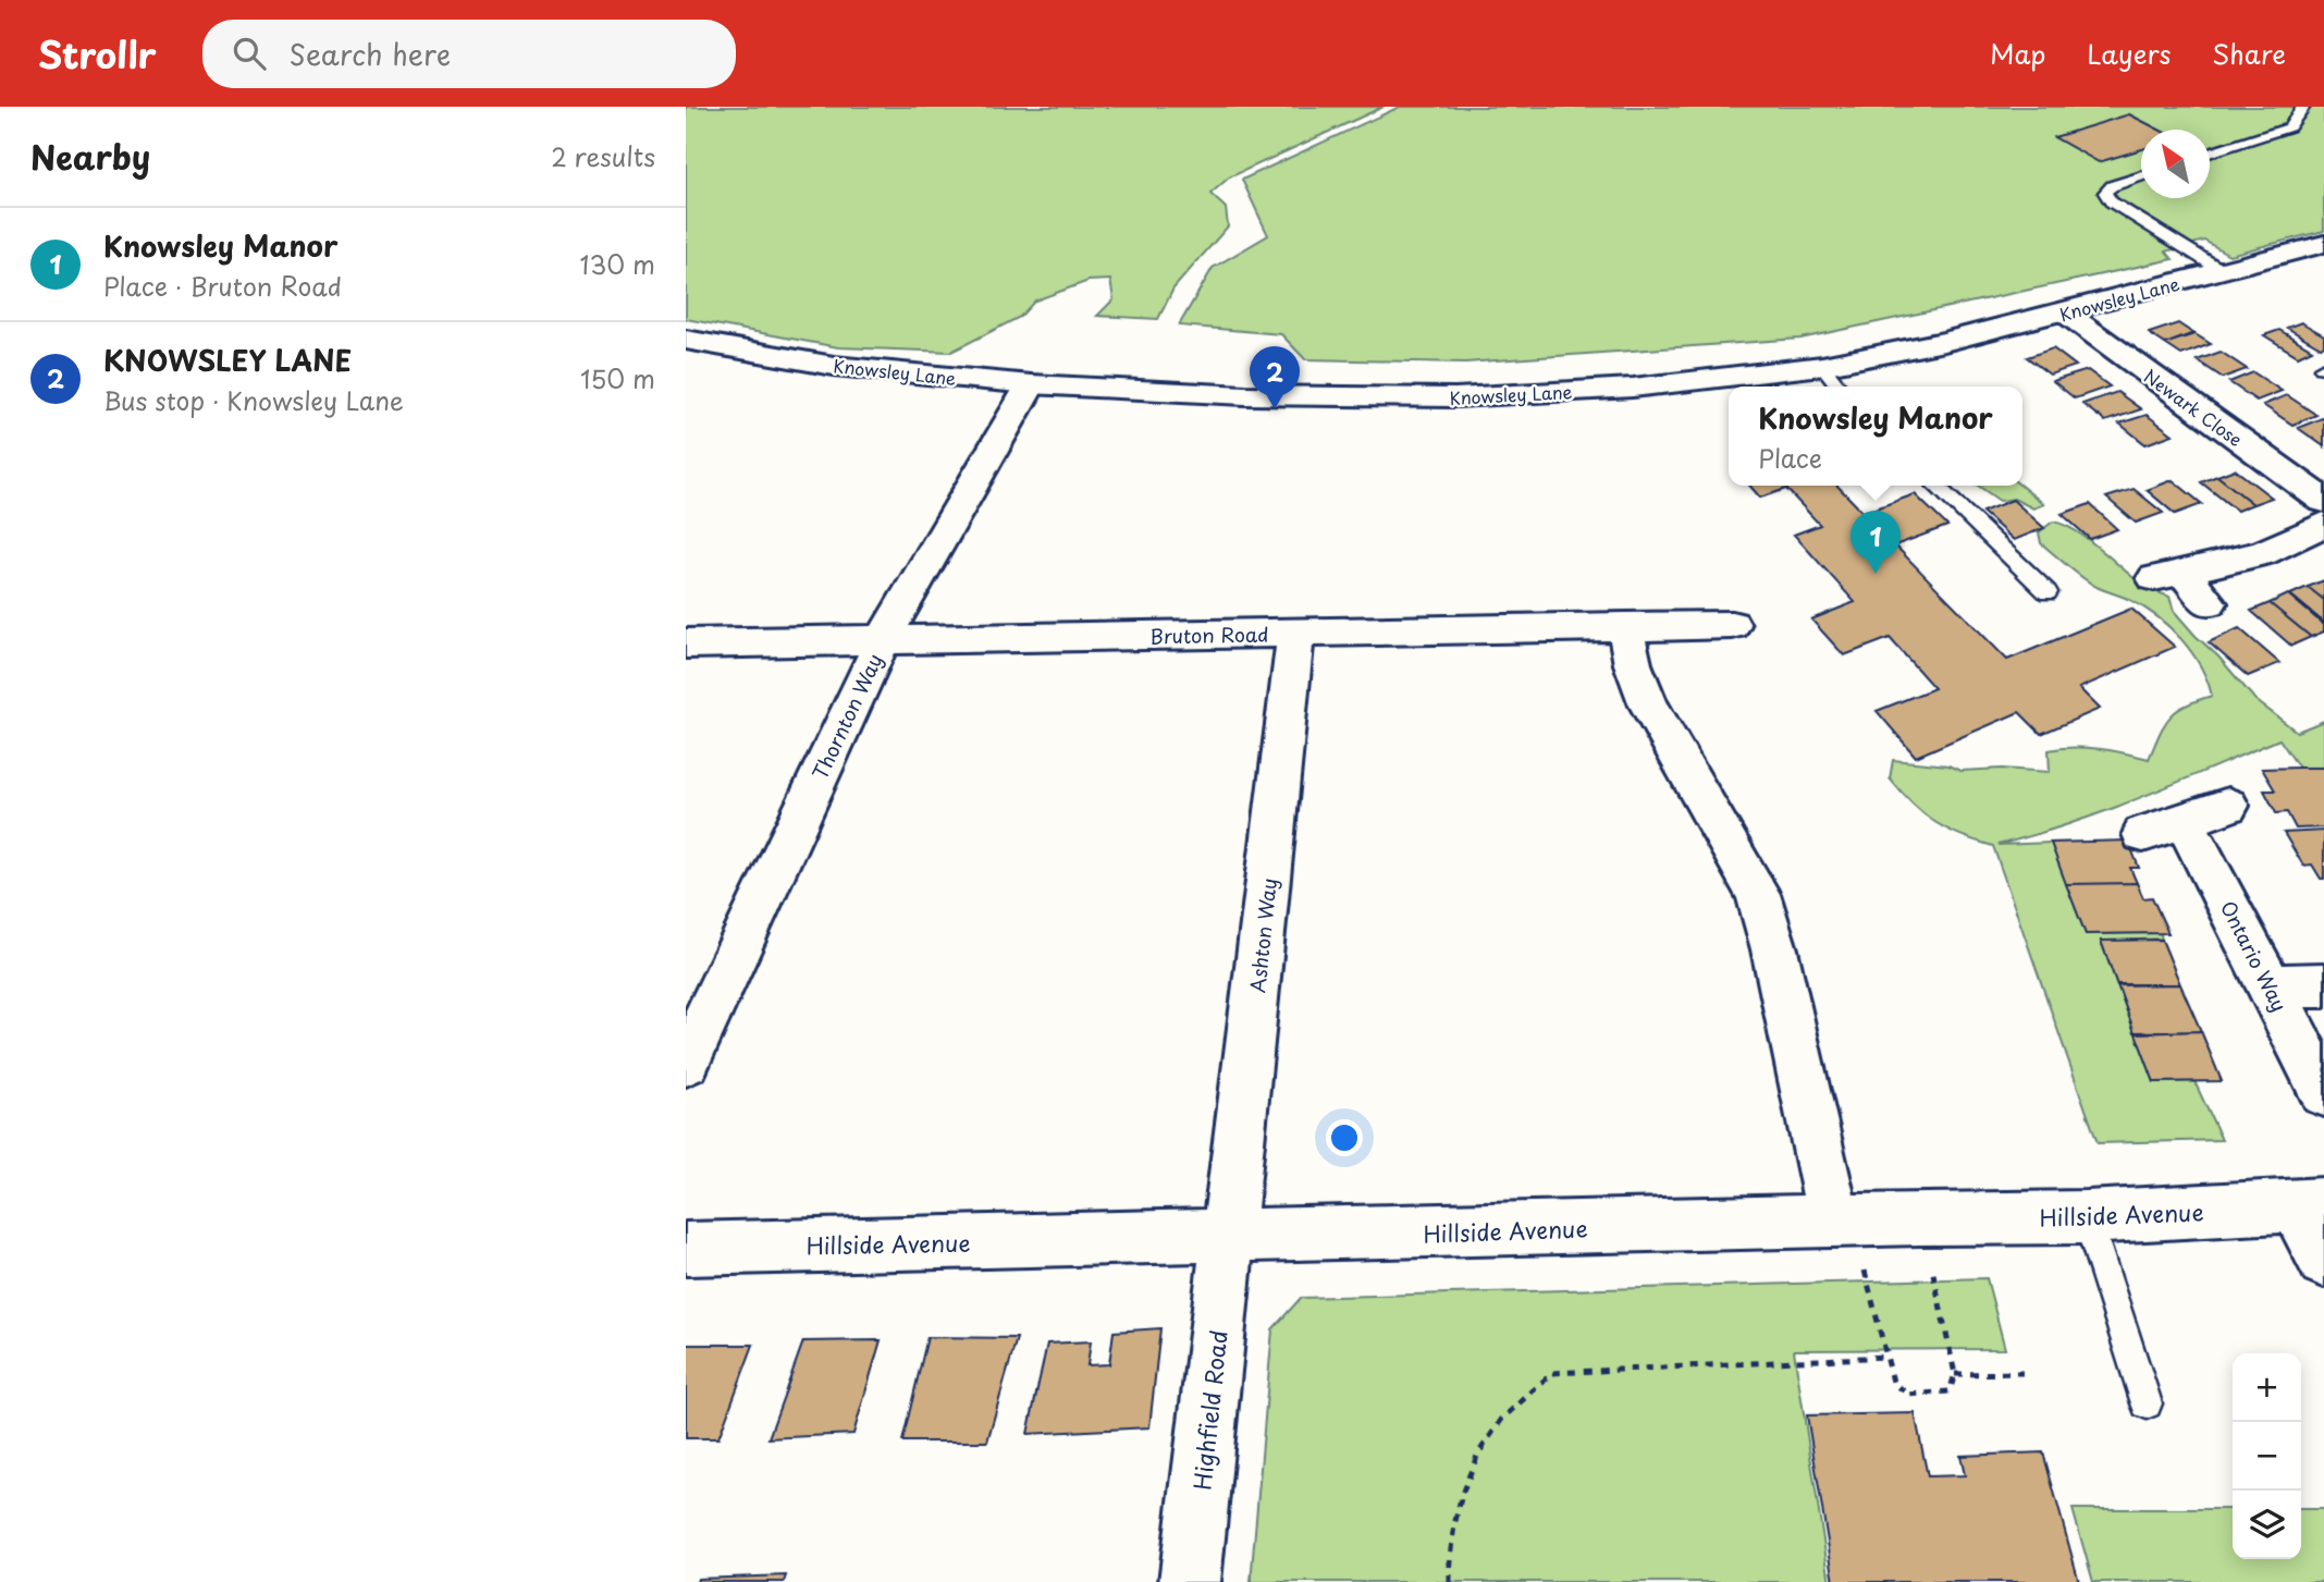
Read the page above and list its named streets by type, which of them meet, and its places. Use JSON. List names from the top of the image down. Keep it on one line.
{"streets":{"street":["Knowsley Lane","Newark Close","Bruton Road","Thornton Way","Ashton Way","Ontario Way","Hillside Avenue","Highfield Road"]},"crossings":[["Knowsley Lane","Newark Close"],["Knowsley Lane","Thornton Way"],["Bruton Road","Thornton Way"],["Bruton Road","Ashton Way"],["Ashton Way","Hillside Avenue"],["Ashton Way","Highfield Road"],["Hillside Avenue","Highfield Road"]],"north":"top left","page":{"header":"Strollr","search":"Search here","nav":["Map","Layers","Share"],"heading":["Nearby","2 results"],"list":[{"mark":"1","name":"Knowsley Manor","note":"Place · Bruton Road","value":"130 m"},{"mark":"2","name":"KNOWSLEY LANE","note":"Bus stop · Knowsley Lane","value":"150 m"}],"pins":["2","1"],"popup":["Knowsley Manor","Place"],"map_buttons":["+","−"]}}
